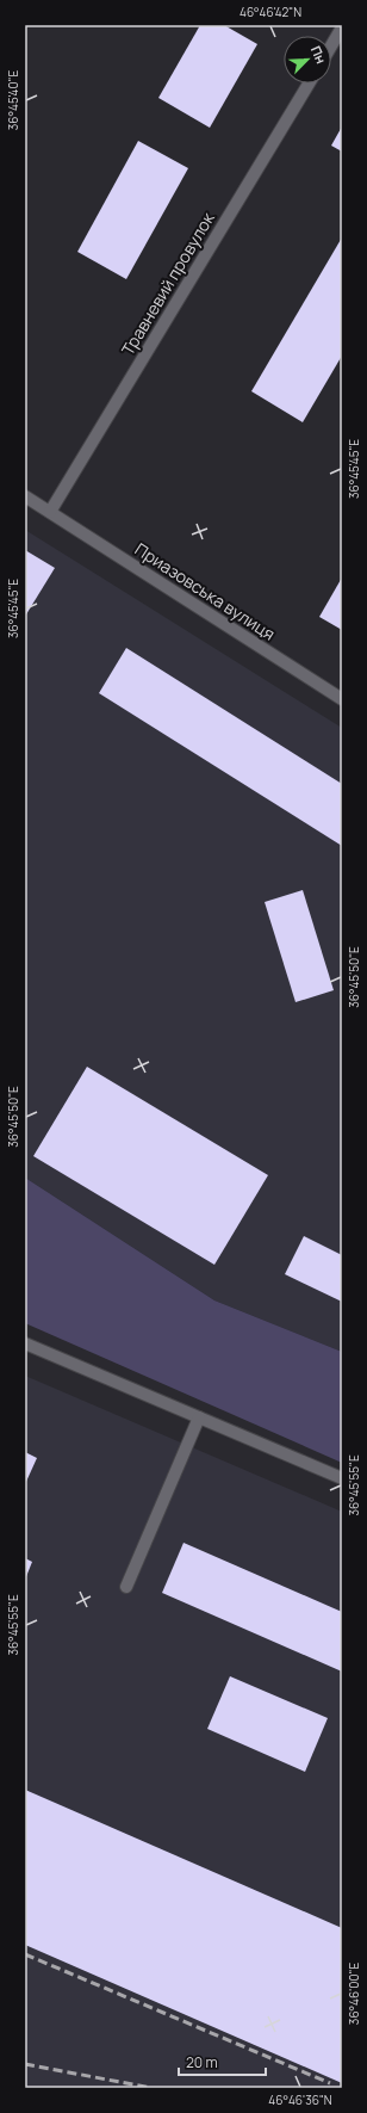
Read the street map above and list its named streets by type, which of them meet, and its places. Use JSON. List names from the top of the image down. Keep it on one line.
{"streets":{"street":["Травневий провулок","Приазовська вулиця"]},"crossings":[["Травневий провулок","Приазовська вулиця"]],"scale_bar":"20 m","north":"top right","coordinates":["46°46'42\"N","36°45'40\"E","36°45'45\"E","36°45'50\"E","36°45'55\"E","36°46'00\"E","46°46'36\"N"]}
